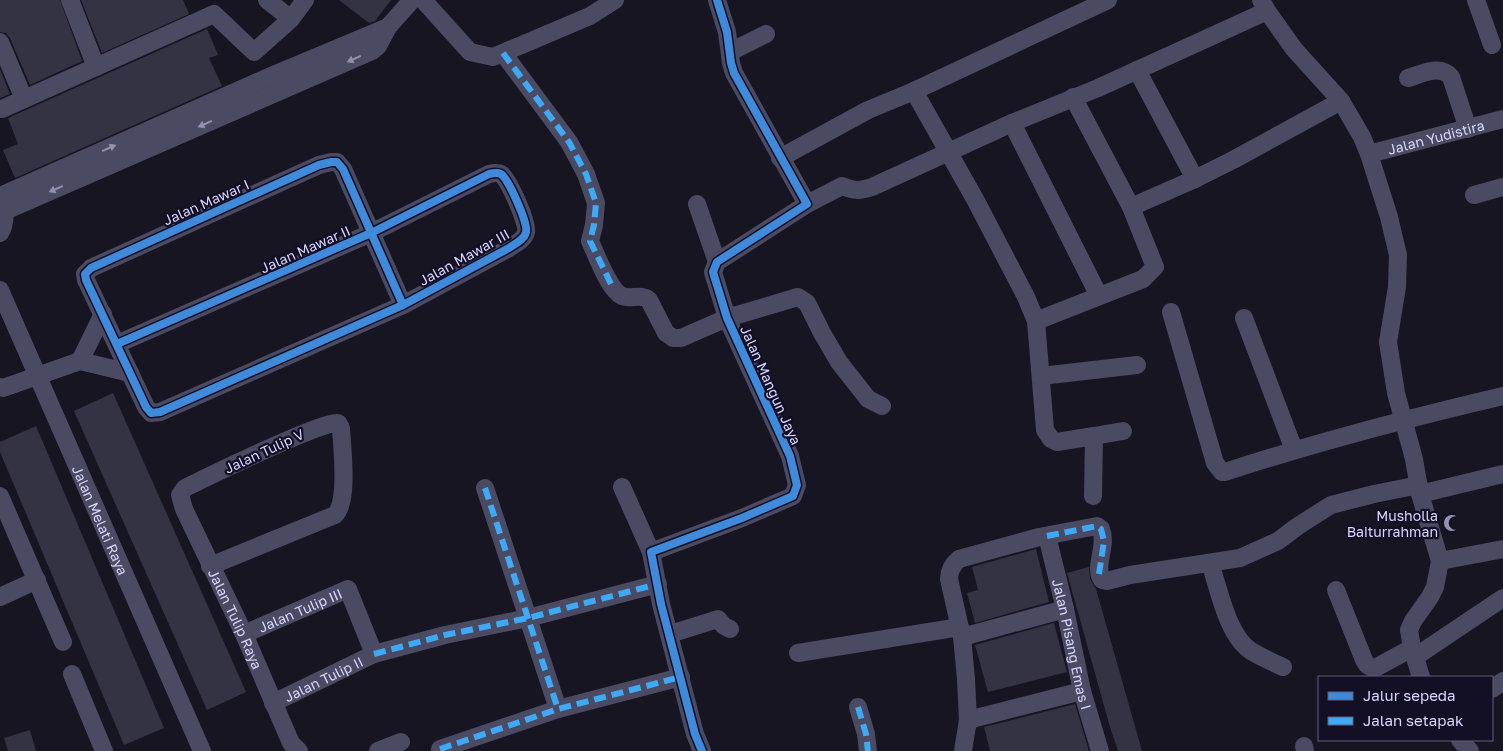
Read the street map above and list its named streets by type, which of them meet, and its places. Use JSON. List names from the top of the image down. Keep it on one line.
{"streets":{"street":["Jalan Yudistira","Jalan Mawar I","Jalan Mawar II","Jalan Mawar III","Jalan Mangun Jaya","Jalan Tulip V","Jalan Melati Raya","Jalan Tulip III","Jalan Tulip Raya","Jalan Pisang Emas I","Jalan Tulip II"]},"crossings":[["Jalan Mawar I","Jalan Mawar II"],["Jalan Mawar I","Jalan Mawar III"],["Jalan Mawar II","Jalan Mawar III"],["Jalan Tulip V","Jalan Tulip Raya"],["Jalan Tulip III","Jalan Tulip Raya"],["Jalan Tulip III","Jalan Tulip II"],["Jalan Tulip Raya","Jalan Tulip II"]],"places":{"mosque":["Musholla Baiturrahman"]},"legend":["Jalur sepeda","Jalan setapak"]}
